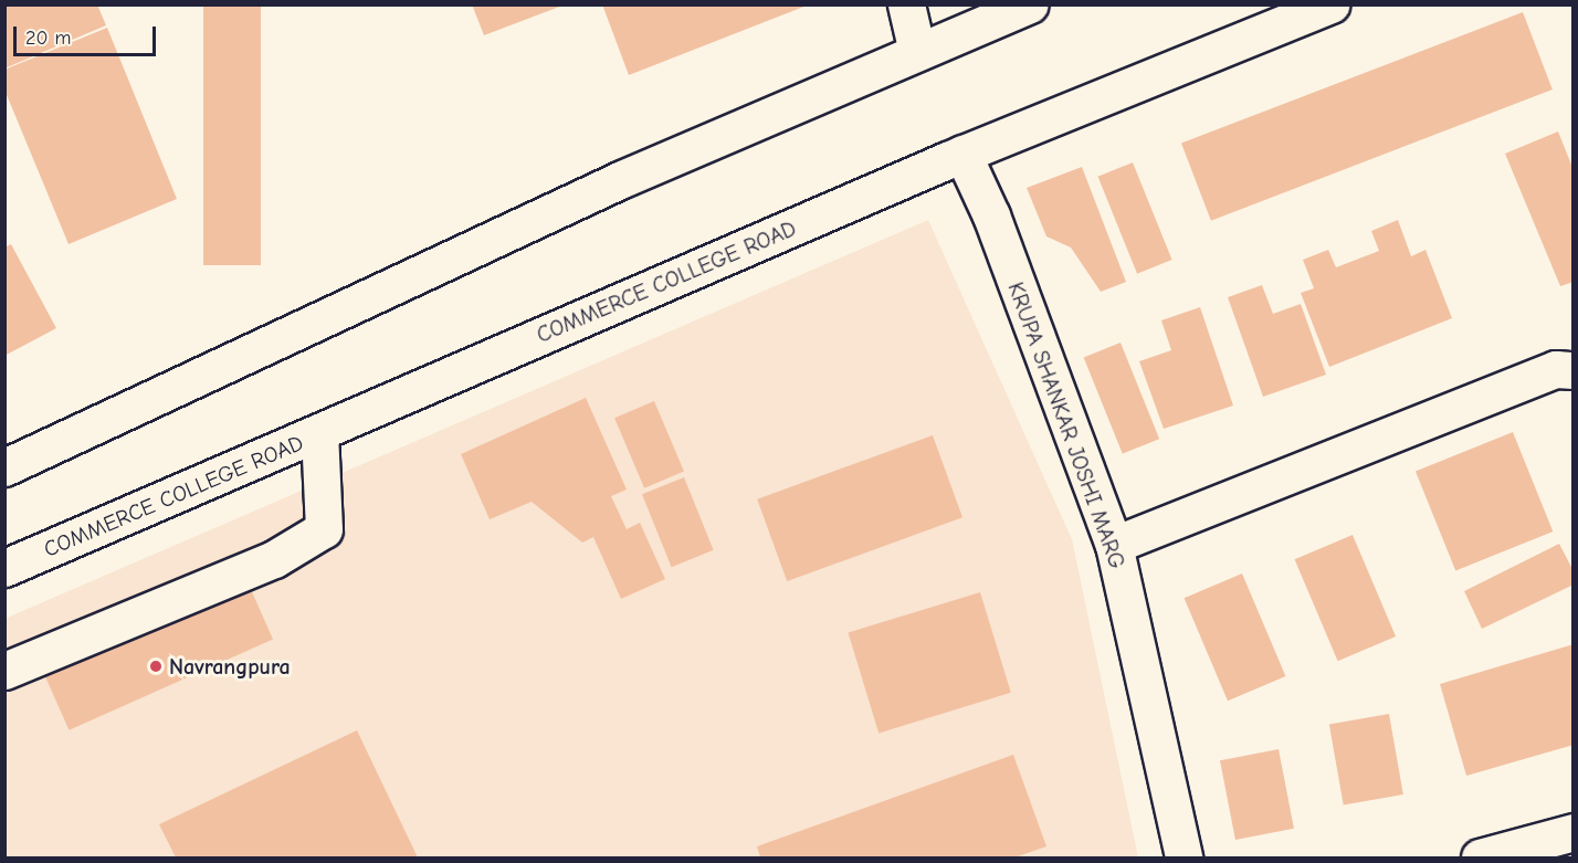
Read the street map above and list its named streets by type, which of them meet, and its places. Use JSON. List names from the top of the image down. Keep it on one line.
{"streets":{"main road":["COMMERCE COLLEGE ROAD","KRUPA SHANKAR JOSHI MARG"]},"crossings":[["COMMERCE COLLEGE ROAD","KRUPA SHANKAR JOSHI MARG"]],"places":["Navrangpura"],"scale_bar":"20 m"}
